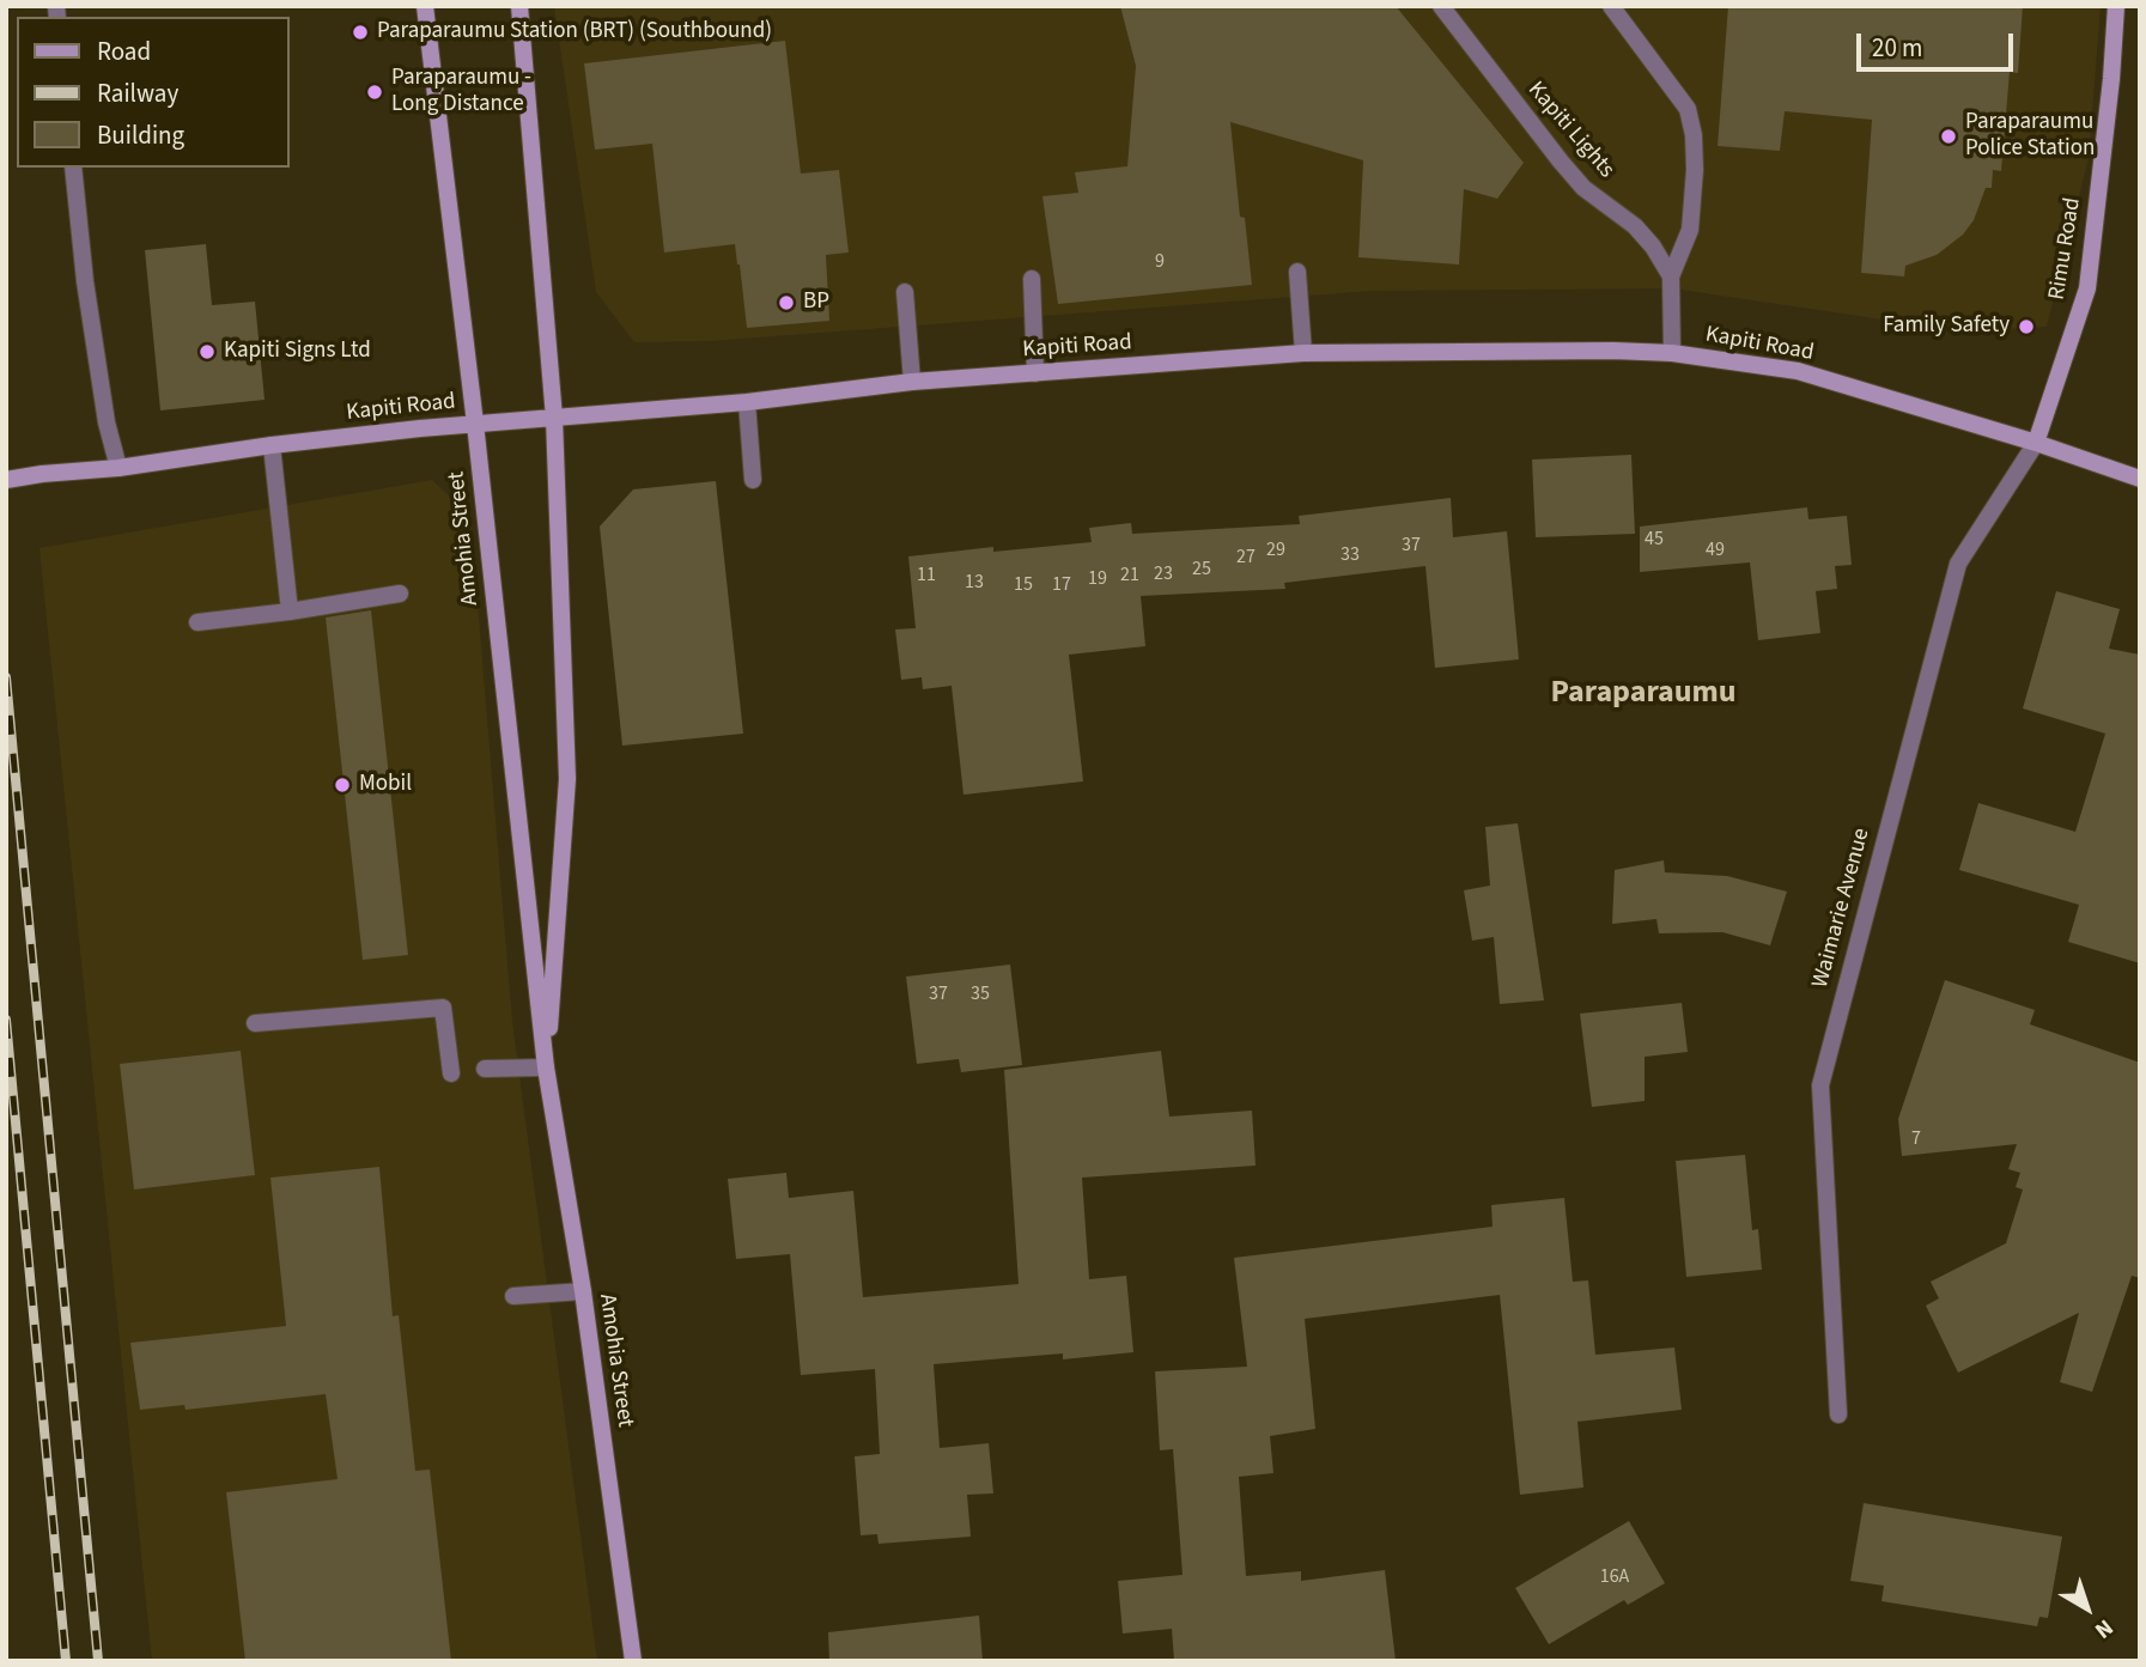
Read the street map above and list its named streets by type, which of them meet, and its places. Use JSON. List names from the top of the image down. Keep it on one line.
{"streets":{"main road":["Rimu Road","Kapiti Road","Amohia Street"],"street":["Kapiti Lights","Waimarie Avenue"]},"crossings":[["Rimu Road","Kapiti Road"],["Rimu Road","Waimarie Avenue"],["Kapiti Road","Amohia Street"],["Kapiti Road","Waimarie Avenue"]],"districts":["Paraparaumu"],"places":["Paraparaumu Station (BRT) (Southbound)","Paraparaumu - Long Distance","Paraparaumu Police Station","BP","Family Safety","Kapiti Signs Ltd","Mobil"],"house_numbers":["9","45","37","29","49","33","27","25","23","11","21","19","13","15","17","37","35","7","16A"],"legend":["Road","Railway","Building"],"scale_bar":"20 m","north":"bottom right"}
